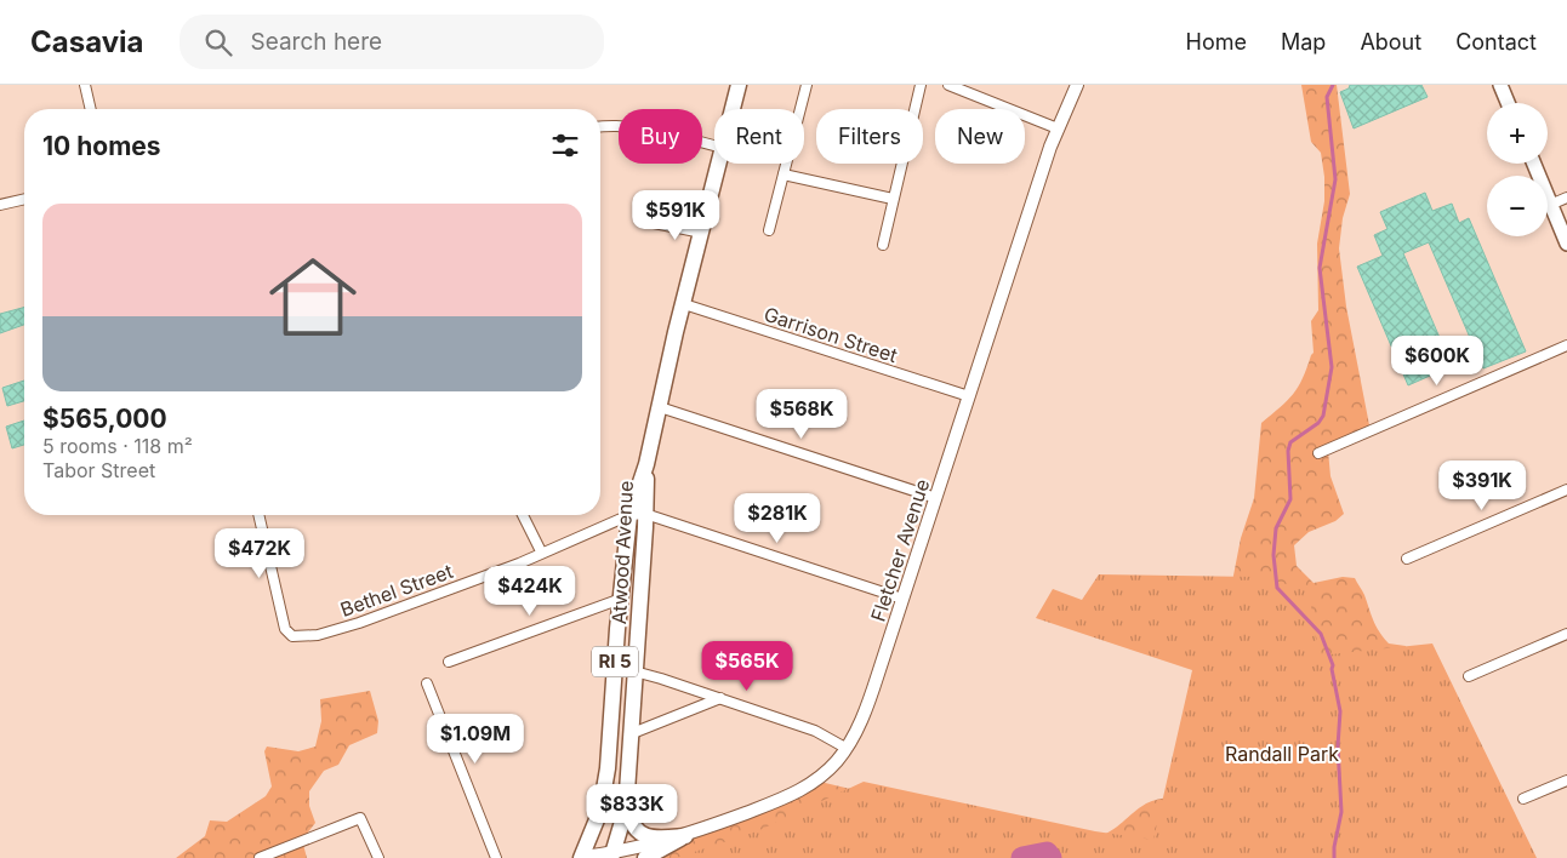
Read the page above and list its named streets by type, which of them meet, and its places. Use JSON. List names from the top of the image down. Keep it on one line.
{"streets":{"main road":["Atwood Avenue","RI 5"],"street":["Garrison Street","Fletcher Avenue","Bethel Street"]},"crossings":[["Garrison Street","Fletcher Avenue"],["Garrison Street","Atwood Avenue"],["Fletcher Avenue","Atwood Avenue"],["Atwood Avenue","Bethel Street"]],"parks":["Randall Park"],"page":{"header":"Casavia","search":"Search here","nav":["Home","Map","About","Contact"],"map_buttons":["+","−"],"chip":["Buy","Rent","Filters","New"],"heading":"10 homes","list":[{"name":"$565,000","note":"5 rooms · 118 m² · Tabor Street"}],"price":["$591K","$600K","$568K","$391K","$281K","$472K","$424K","$565K","$1.09M","$833K"]}}
